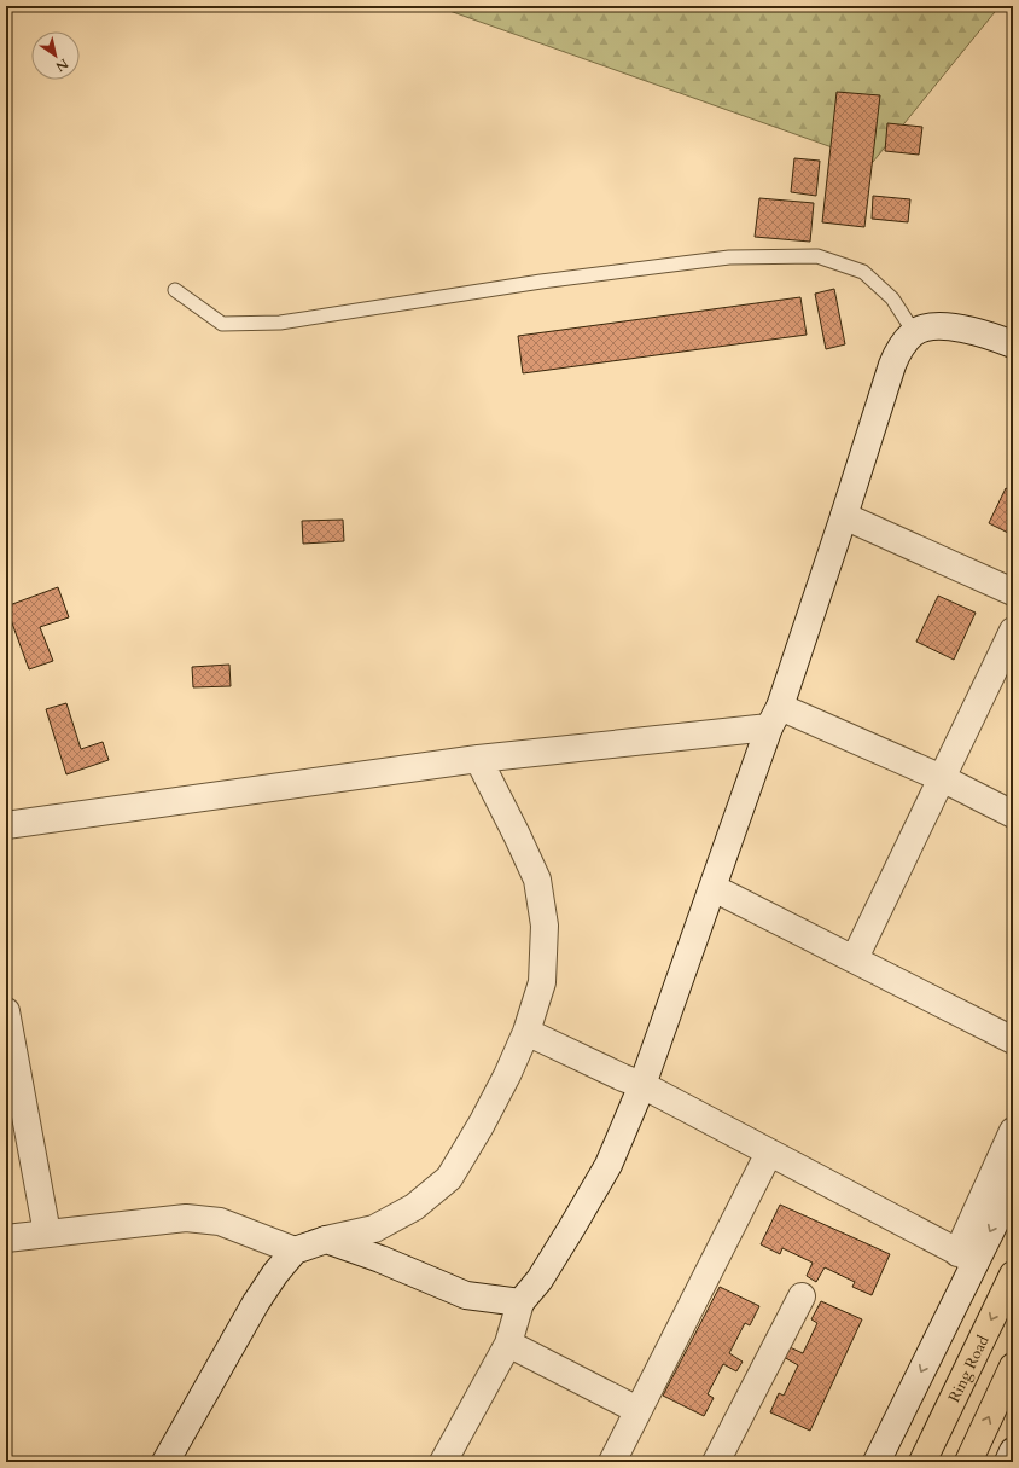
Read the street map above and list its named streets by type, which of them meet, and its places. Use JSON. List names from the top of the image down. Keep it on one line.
{"streets":{"highway":["Ring Road"]},"north":"bottom right"}
